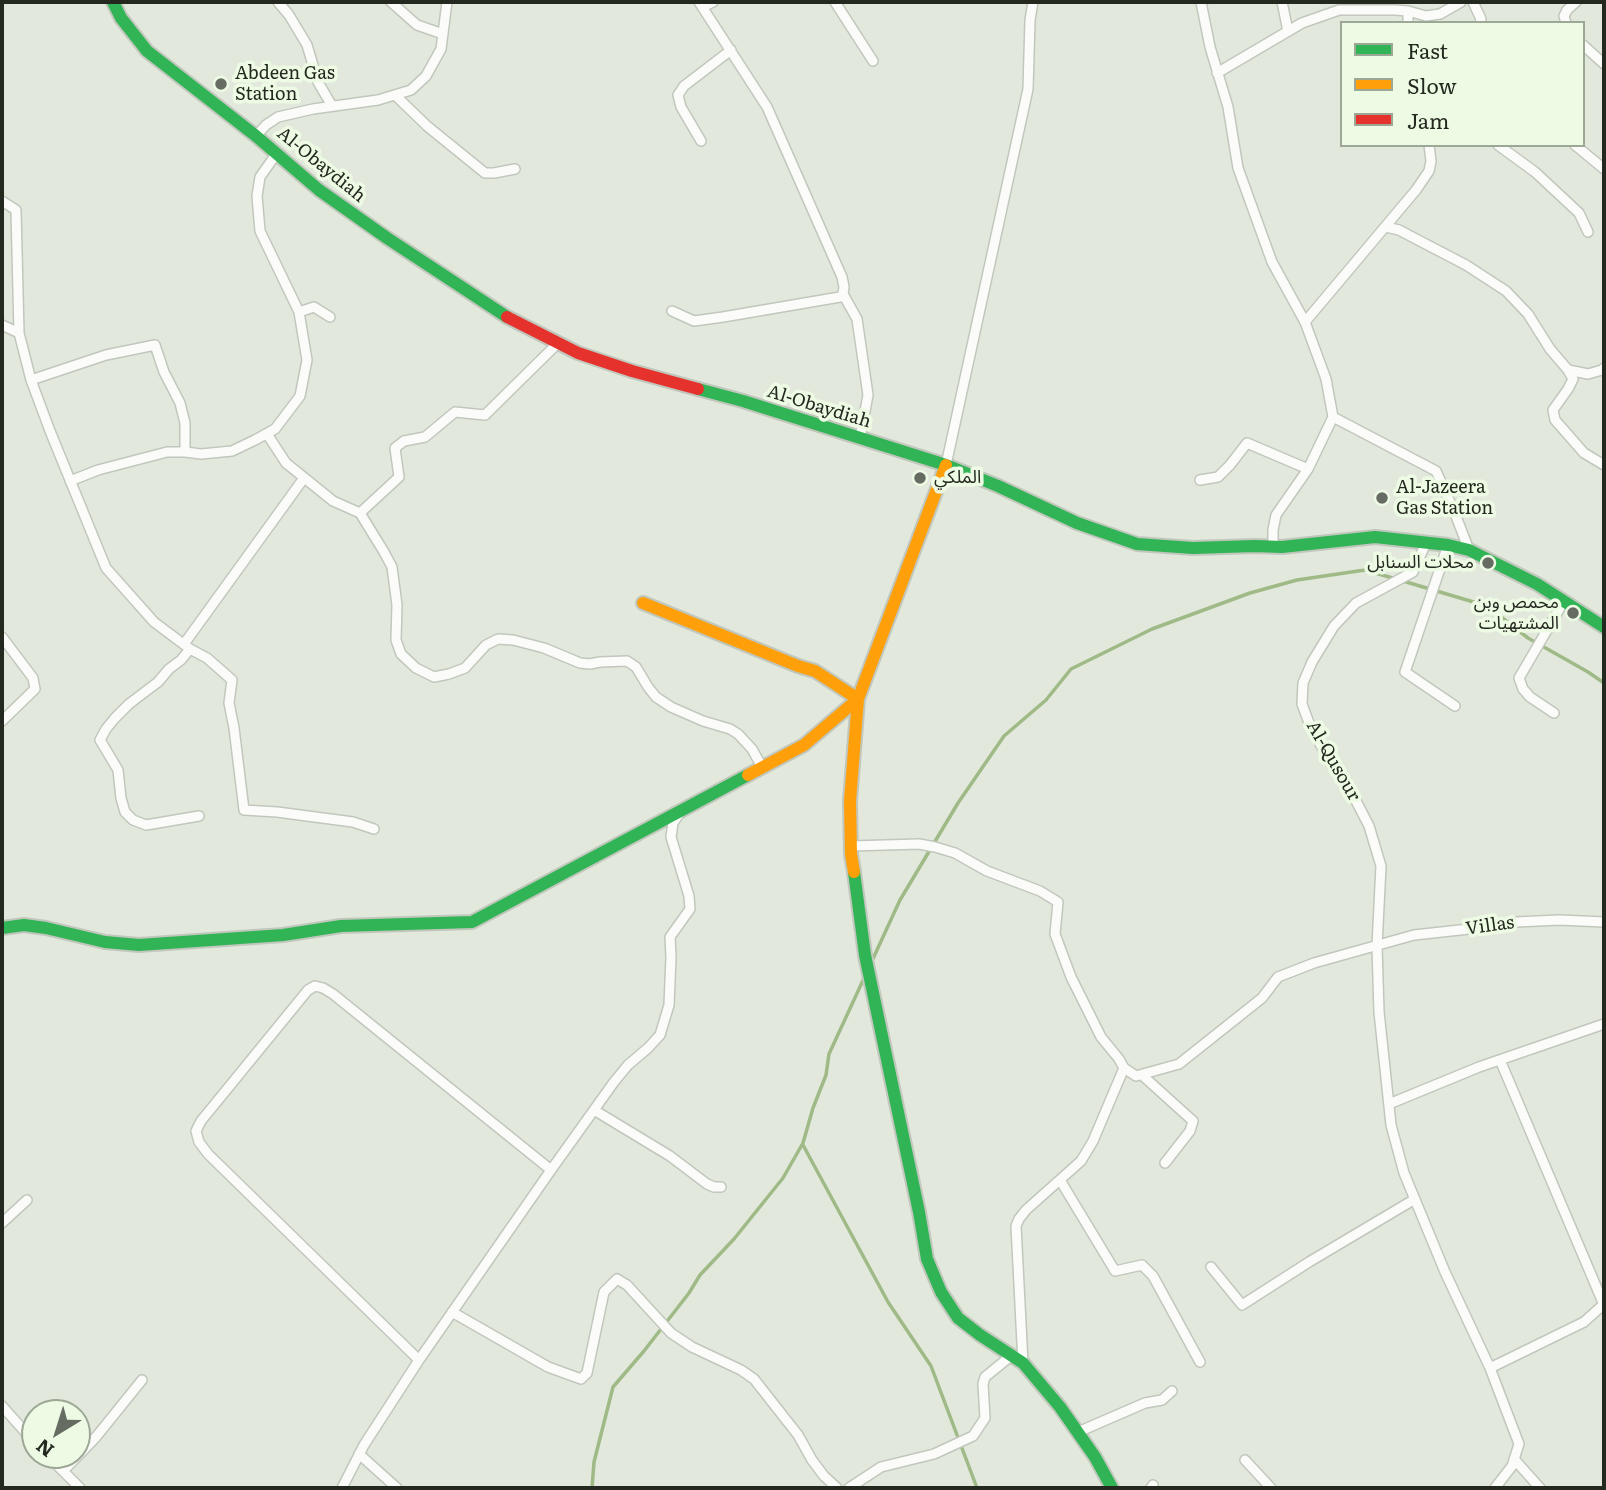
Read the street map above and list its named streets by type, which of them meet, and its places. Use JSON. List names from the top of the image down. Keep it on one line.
{"streets":{"street":["Al-Obaydiah","Al-Qusour","Villas"]},"crossings":[["Al-Obaydiah","Al-Qusour"],["Al-Qusour","Villas"]],"places":["Abdeen Gas Station","الملكي","Al-Jazeera Gas Station","محلات السنابل","محمص وبن المشتهيات"],"legend":["Fast","Slow","Jam"],"north":"bottom left"}
